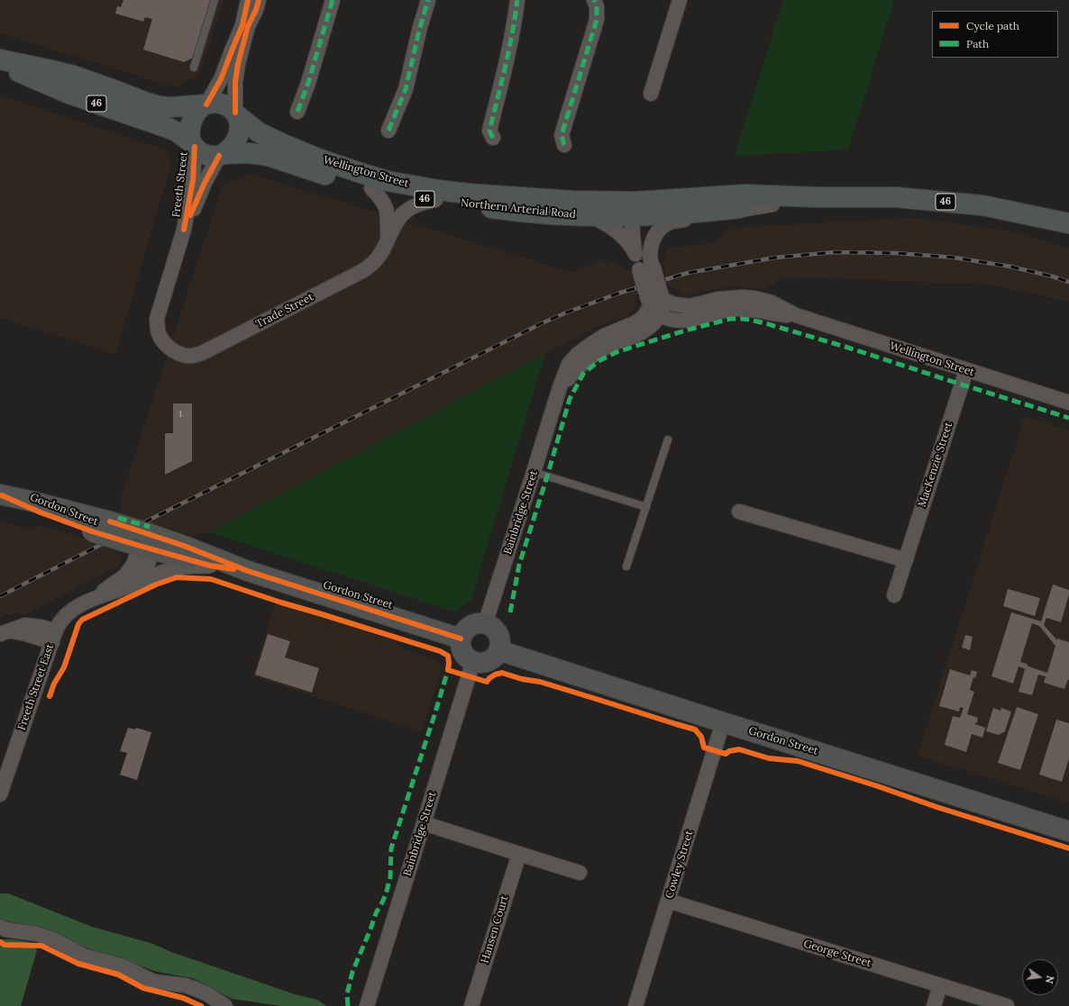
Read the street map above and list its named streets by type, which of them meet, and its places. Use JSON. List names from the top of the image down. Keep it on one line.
{"streets":{"main road":["46","Wellington Street","Northern Arterial Road"],"street":["Freeth Street","Trade Street","MacKenzie Street","Gordon Street","Bainbridge Street","Freeth Street East","Cowley Street","Hansen Court","George Street"]},"crossings":[["46","Wellington Street"],["46","Freeth Street"],["46","Northern Arterial Road"],["Wellington Street","Freeth Street"],["Wellington Street","Northern Arterial Road"],["Wellington Street","MacKenzie Street"],["Wellington Street","Bainbridge Street"],["Freeth Street","Northern Arterial Road"],["Freeth Street","Trade Street"],["Northern Arterial Road","Trade Street"],["Gordon Street","Bainbridge Street"],["Gordon Street","Freeth Street East"],["Gordon Street","Cowley Street"],["Cowley Street","George Street"]],"house_numbers":["1"],"legend":["Cycle path","Path"],"north":"right"}
